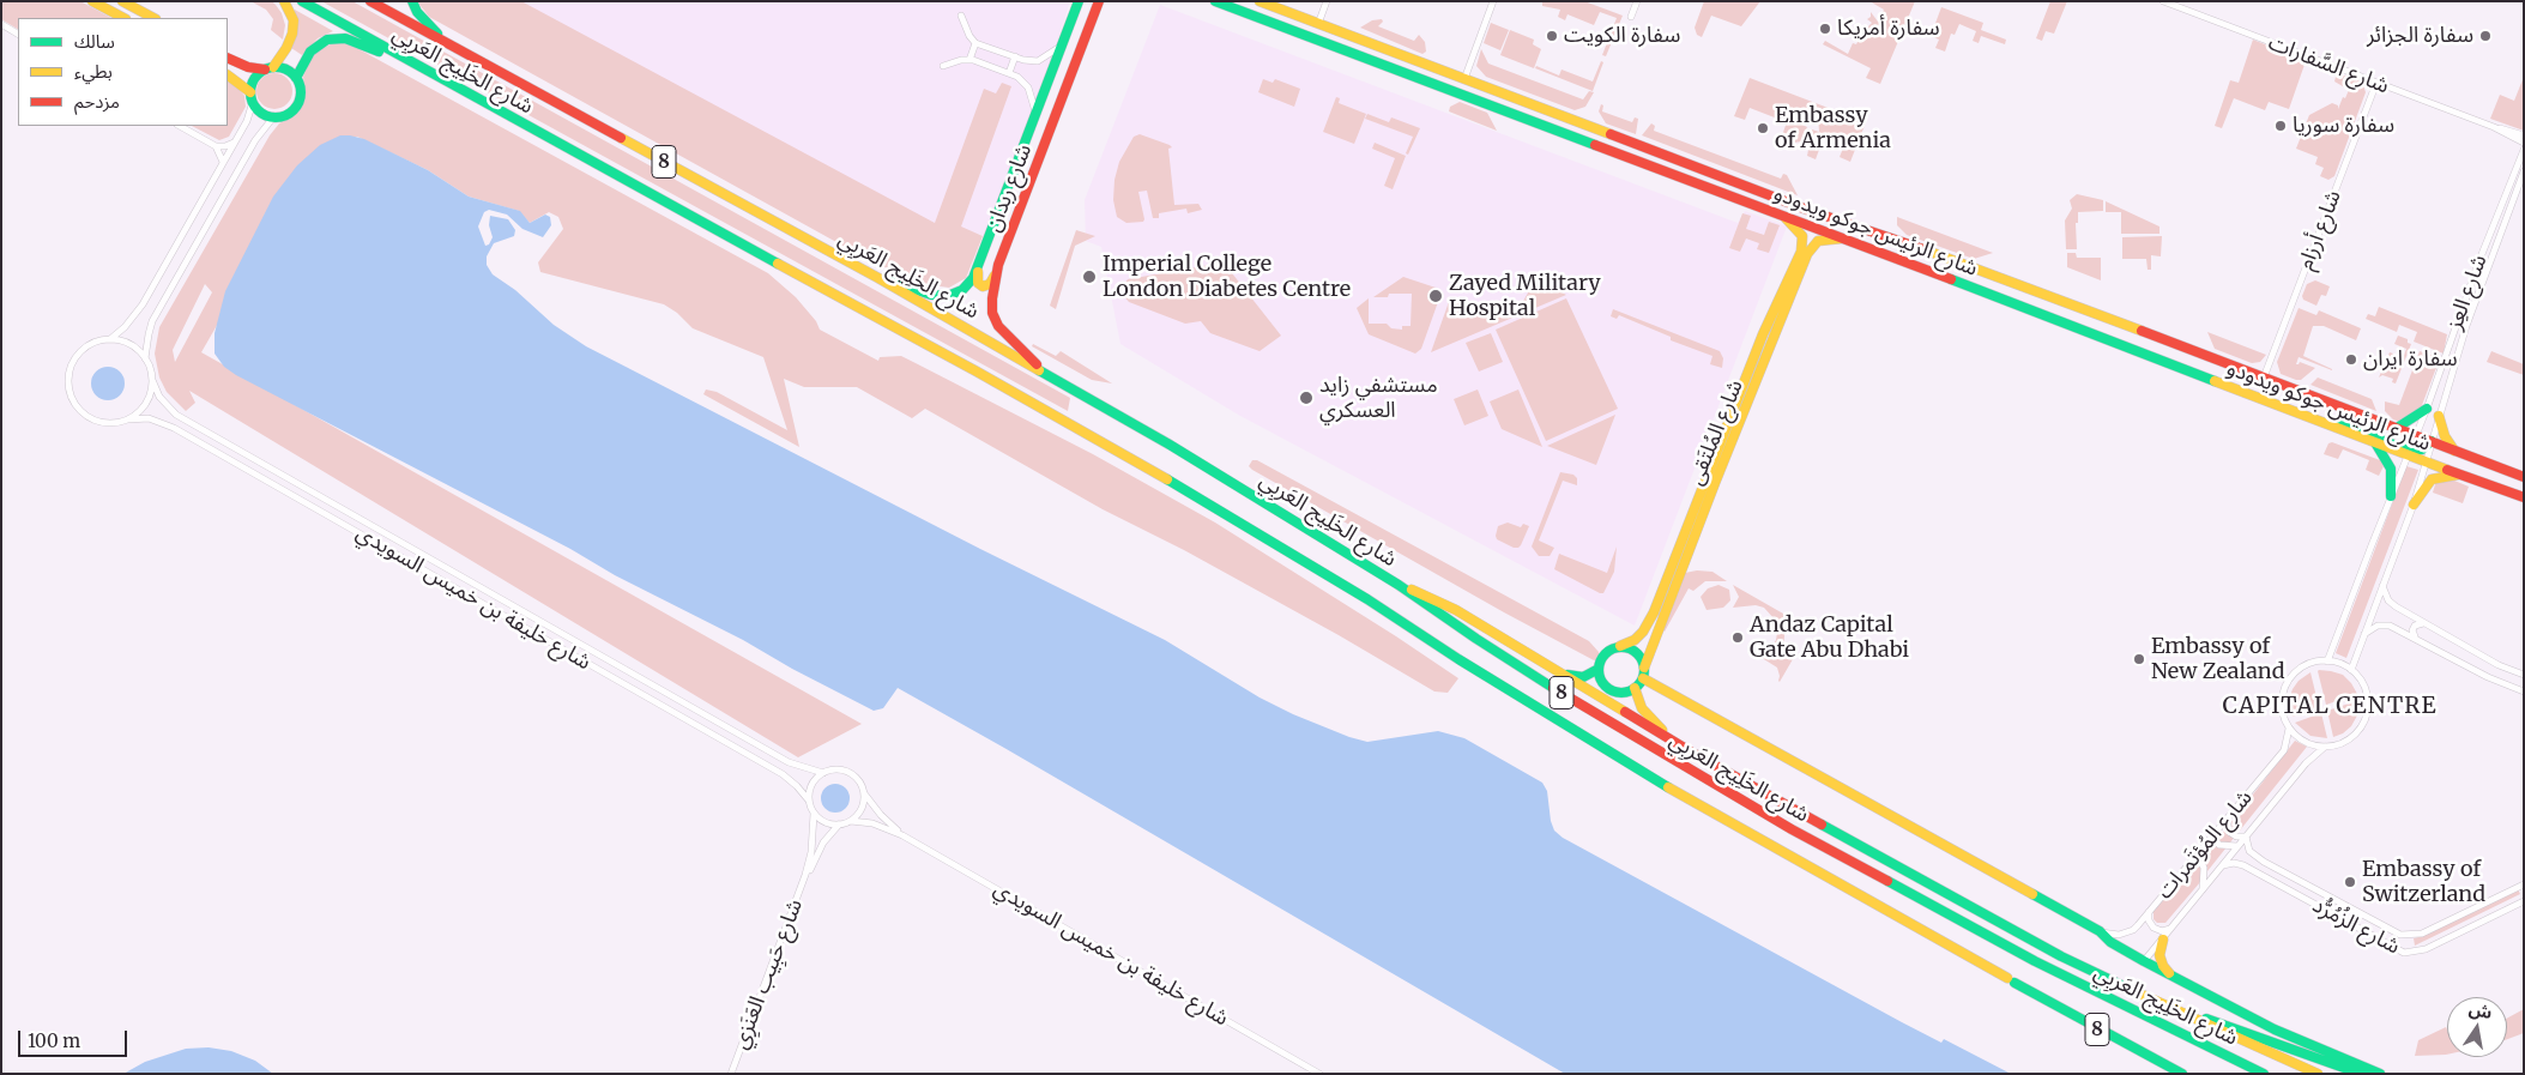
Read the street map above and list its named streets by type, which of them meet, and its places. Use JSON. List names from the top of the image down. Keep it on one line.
{"streets":{"main road":["شارع الخَلِيج العَربِي","8","شارع ربدان","شارع الرئيس جوكو ويدودو","شارع المُلتَقى"],"street":["شارع السَّفارات","شارع أرزام","شارع العِز","شارع خليفة بن خميس السويدي","شارع المُؤتَمرات","شارع الزُمُرُّد","شارع حَبِيب العَنَزِي"]},"crossings":[["شارع السَّفارات","شارع أرزام"],["شارع الخَلِيج العَربِي","شارع ربدان"],["شارع أرزام","شارع الرئيس جوكو ويدودو"],["شارع الرئيس جوكو ويدودو","شارع العِز"],["شارع الرئيس جوكو ويدودو","شارع المُلتَقى"],["شارع خليفة بن خميس السويدي","شارع حَبِيب العَنَزِي"],["شارع المُؤتَمرات","شارع الزُمُرُّد"]],"districts":["CAPITAL CENTRE"],"places":["سفارة أمريكا","سفارة الكويت","سفارة الجزائر","سفارة سوريا","Embassy of Armenia","Imperial College London Diabetes Centre","Zayed Military Hospital","سفارة ايران","مستشفي زايد العسكري","Andaz Capital Gate Abu Dhabi","Embassy of New Zealand","Embassy of Switzerland"],"legend":["سالك","بطيء","مزدحم"],"scale_bar":"100 m","north":"top"}
